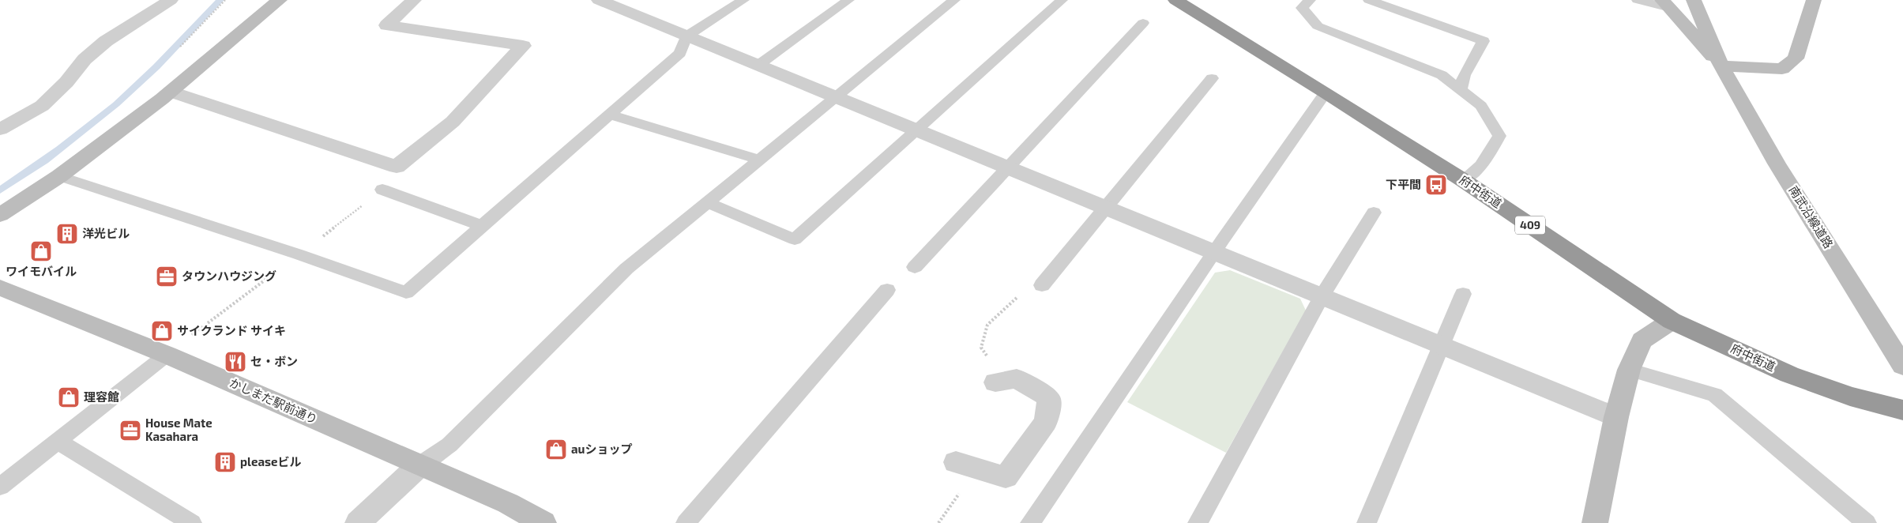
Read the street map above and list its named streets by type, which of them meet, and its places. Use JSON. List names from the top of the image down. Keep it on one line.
{"streets":{"highway":["府中街道","409"],"street":["南武沿線道路","かしまだ駅前通り"]},"places":{"bus stop":["下平間"],"building":["洋光ビル","pleaseビル"],"shop":["ワイモバイル","サイクランド サイキ","理容館","auショップ"],"office":["タウンハウジング","House Mate Kasahara"],"restaurant":["セ・ボン"]}}
